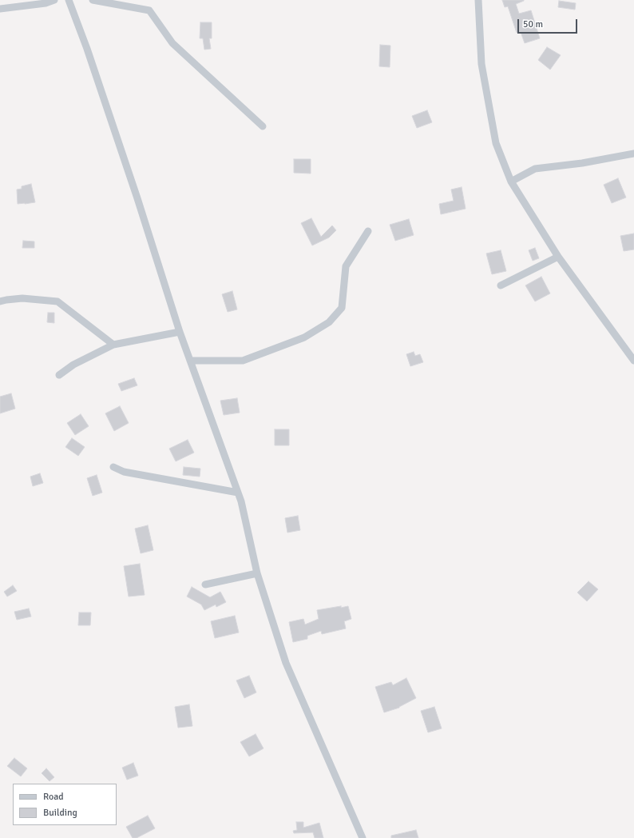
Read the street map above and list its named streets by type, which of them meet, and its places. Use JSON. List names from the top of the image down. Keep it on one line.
{"legend":["Road","Building"],"scale_bar":"50 m"}
